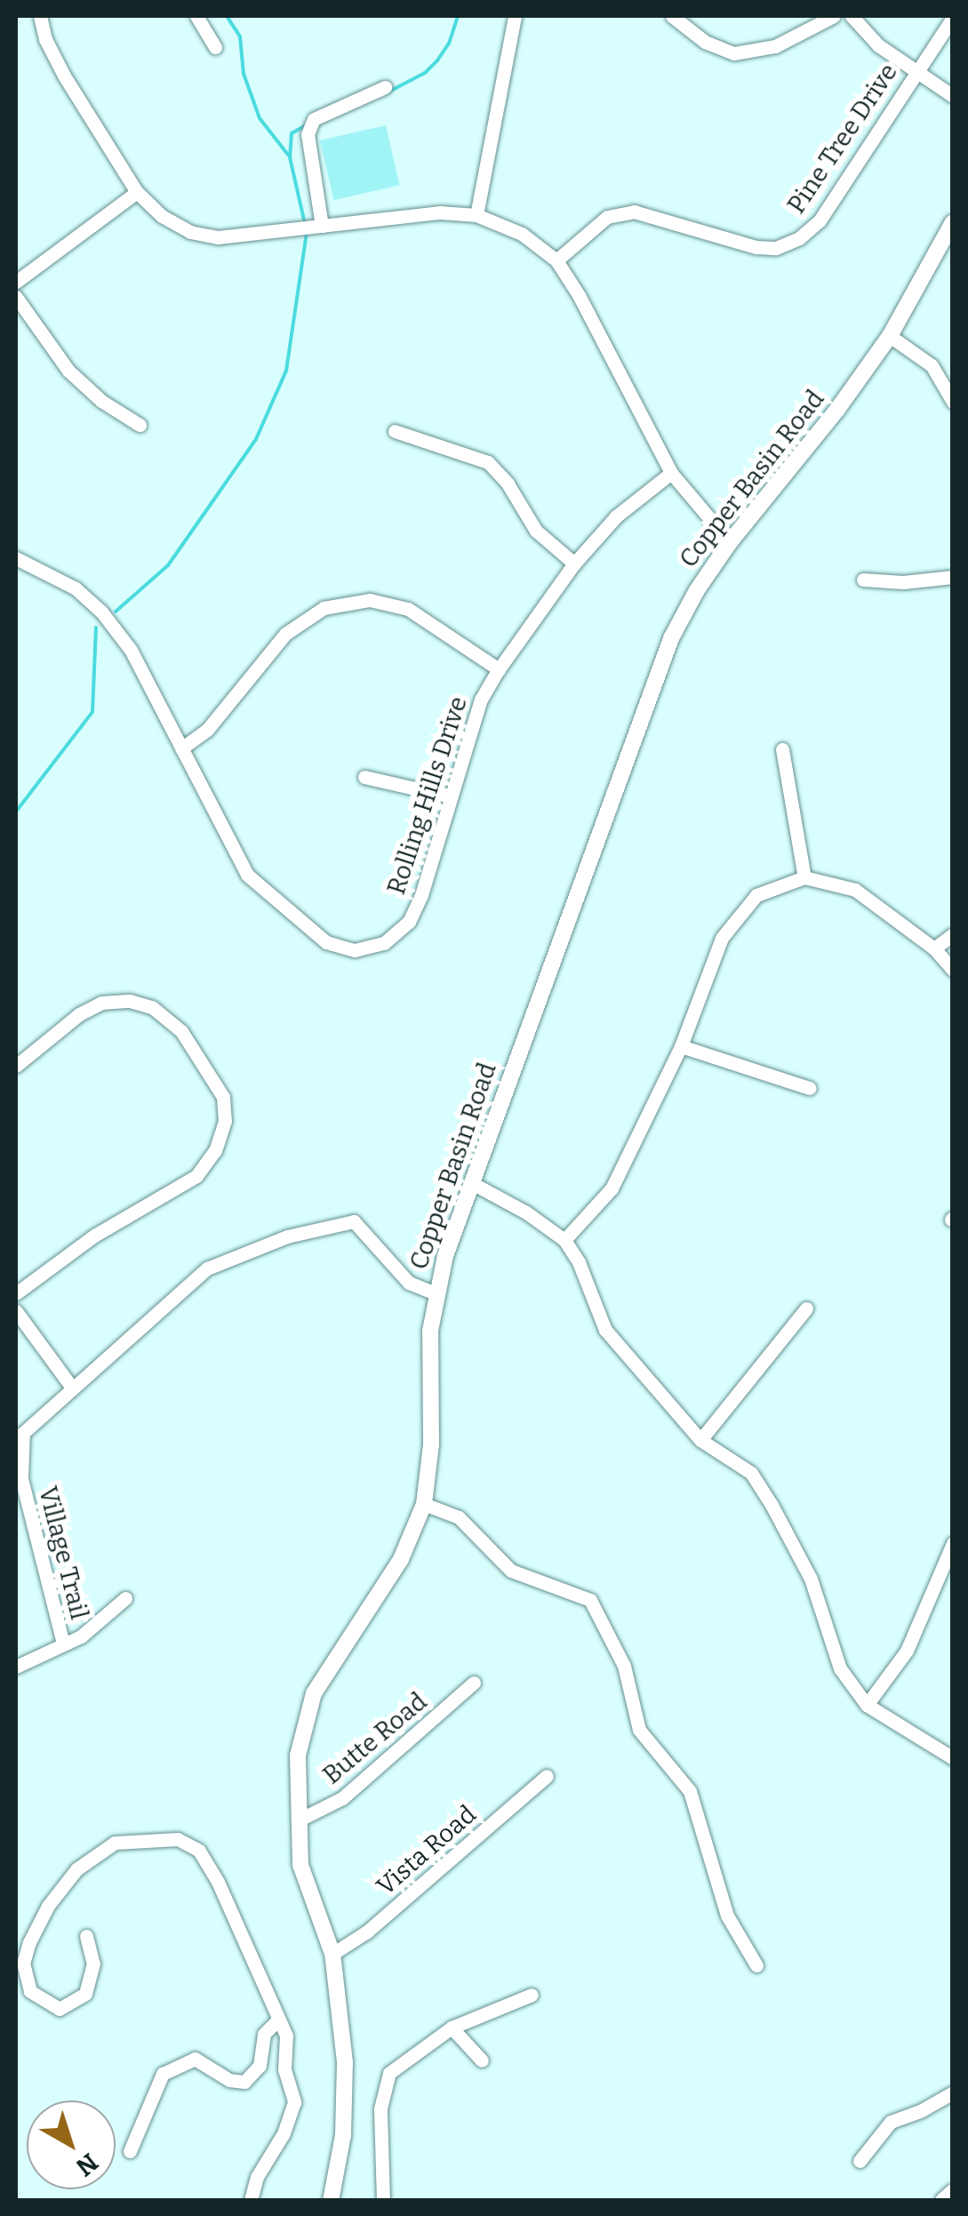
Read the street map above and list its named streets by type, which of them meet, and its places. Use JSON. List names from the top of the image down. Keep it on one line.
{"streets":{"street":["Pine Tree Drive","Copper Basin Road","Rolling Hills Drive","Village Trail","Butte Road","Vista Road"]},"crossings":[["Copper Basin Road","Village Trail"],["Copper Basin Road","Butte Road"],["Copper Basin Road","Vista Road"]],"north":"bottom right"}
